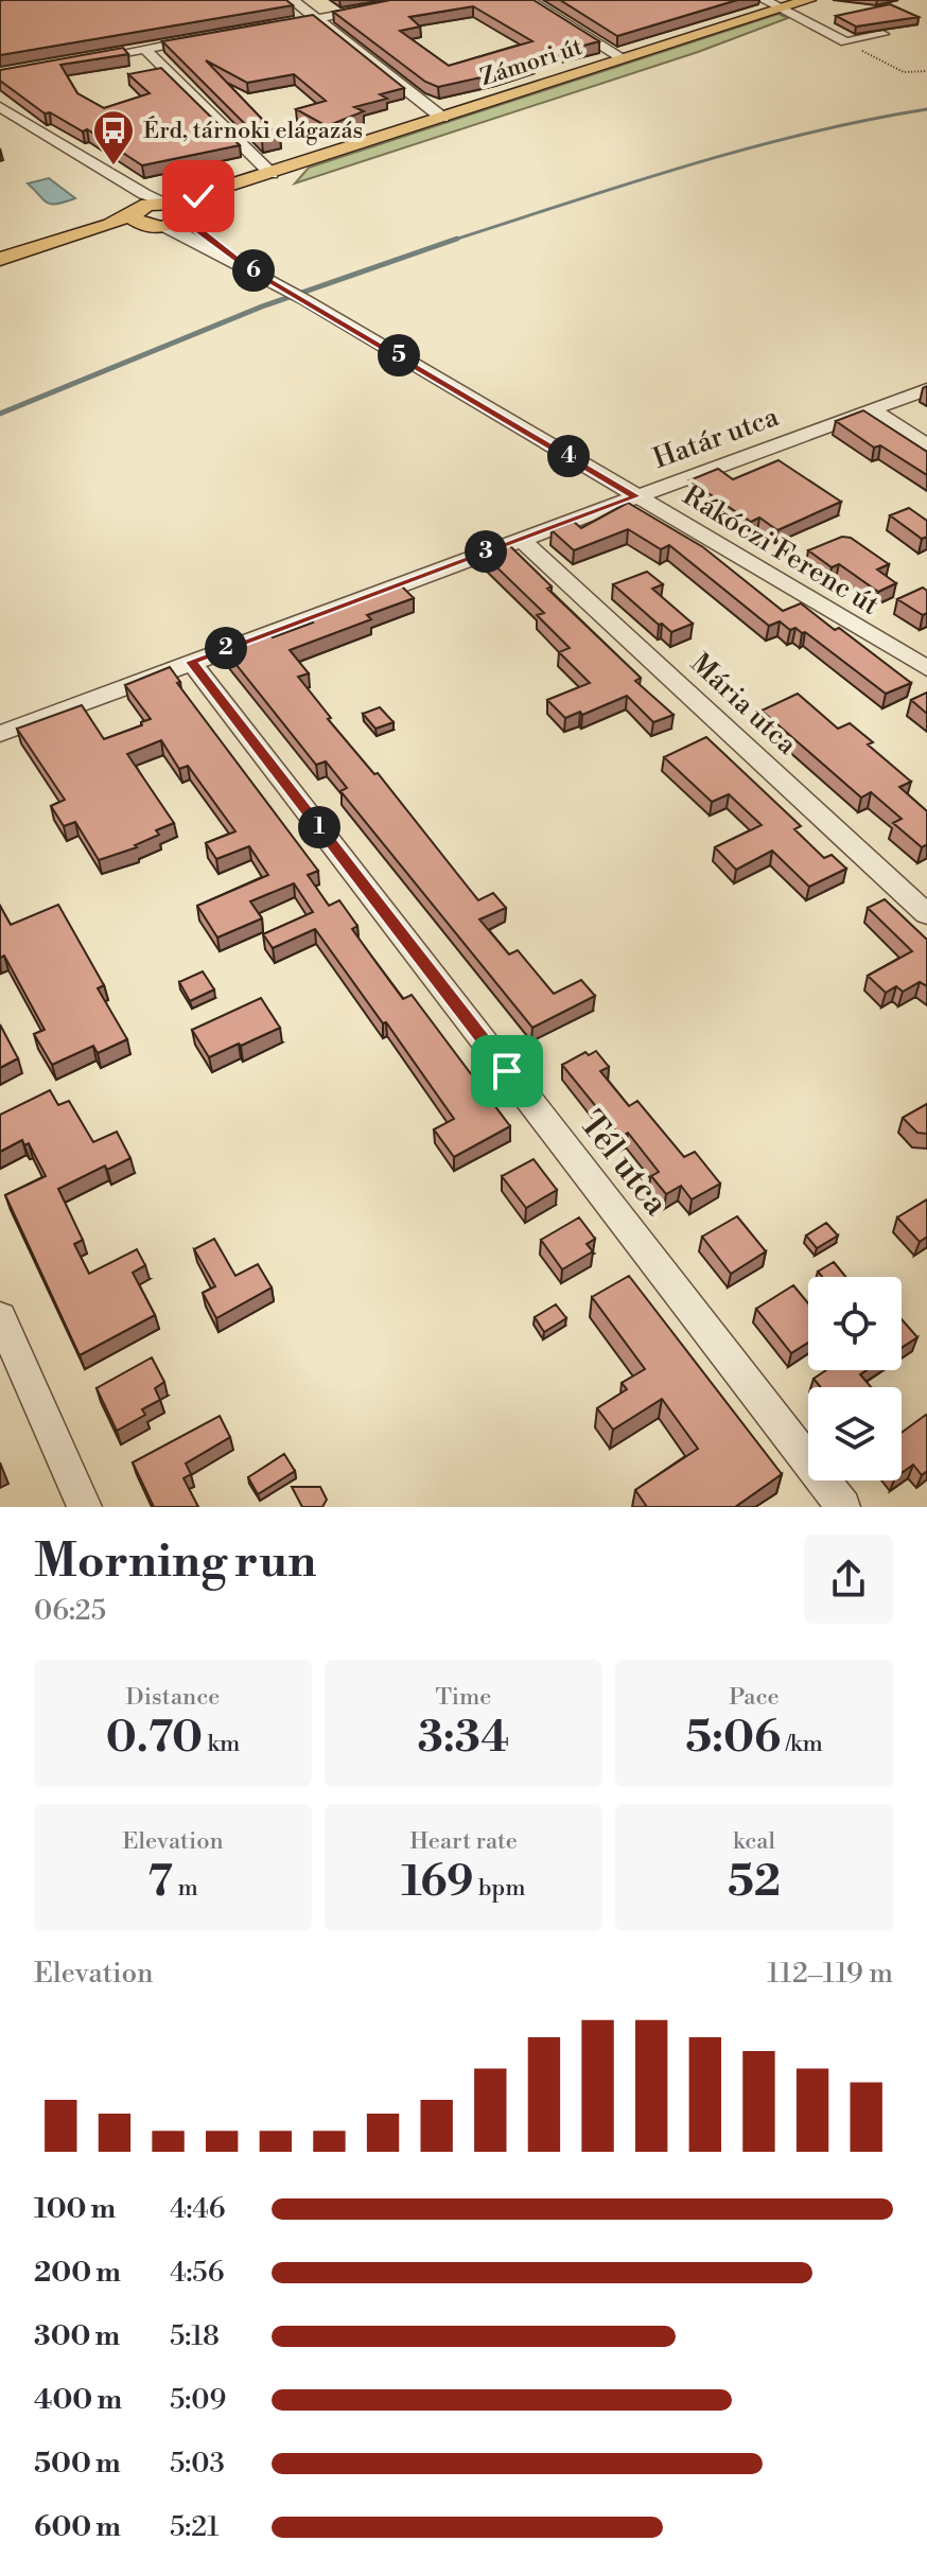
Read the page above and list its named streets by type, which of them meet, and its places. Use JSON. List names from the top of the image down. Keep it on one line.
{"streets":{"main road":["Zámori út"],"street":["Határ utca","Rákóczi Ferenc út","Mária utca","Tél utca"]},"crossings":[["Határ utca","Rákóczi Ferenc út"],["Határ utca","Mária utca"],["Határ utca","Tél utca"]],"places":{"bus stop":["Érd, tárnoki elágazás"]},"page":{"pins":["6","5","4","3","2","1"],"heading":["Morning run","06:25"],"stats":[["Distance","0.70 km"],["Time","3:34"],["Pace","5:06 /km"],["Elevation","7 m"],["Heart rate","169 bpm"],["kcal","52"]],"chart":["Elevation","112–119 m"],"list":[{"name":"100 m","note":"4:46"},{"name":"200 m","note":"4:56"},{"name":"300 m","note":"5:18"},{"name":"400 m","note":"5:09"},{"name":"500 m","note":"5:03"},{"name":"600 m","note":"5:21"}]}}
